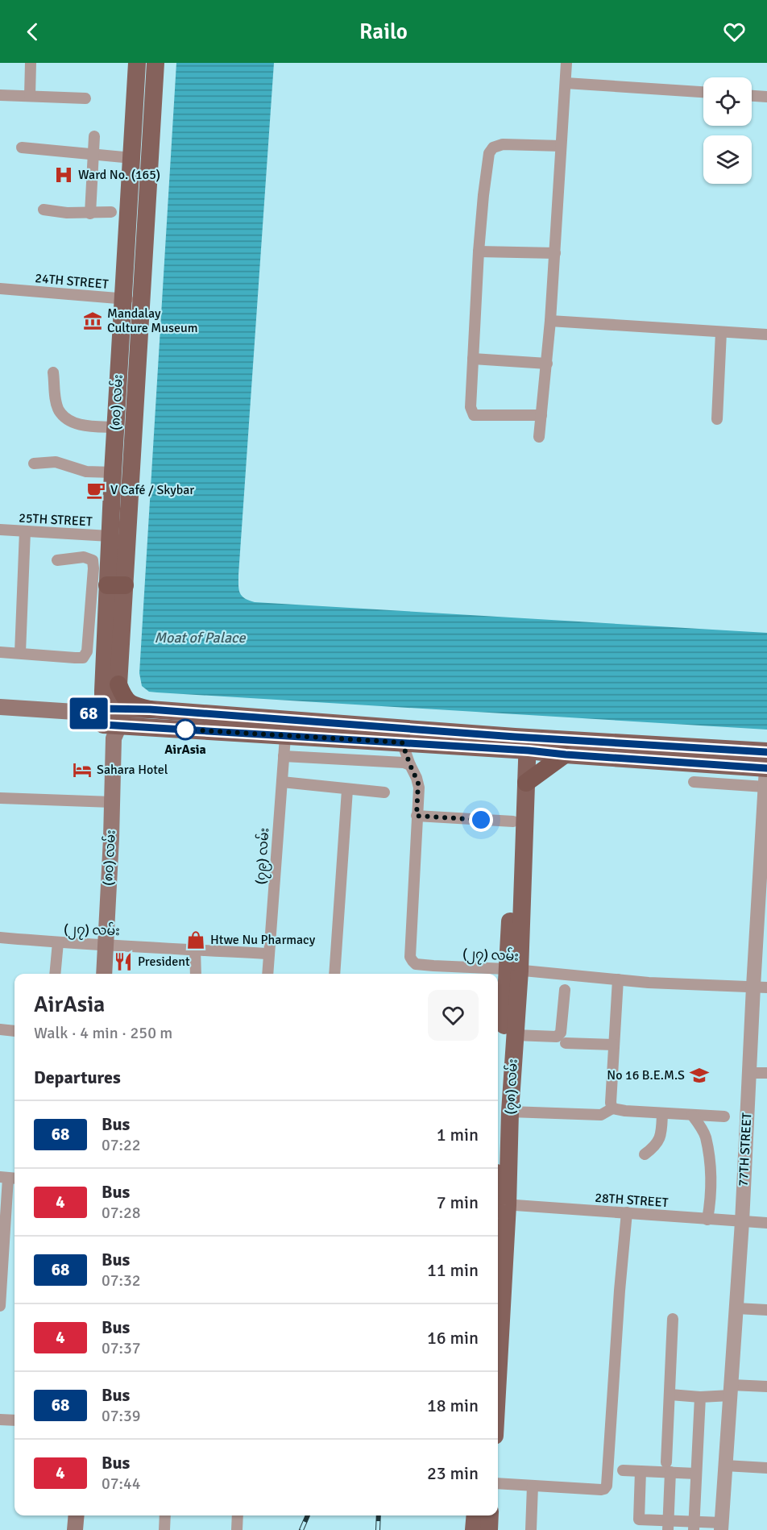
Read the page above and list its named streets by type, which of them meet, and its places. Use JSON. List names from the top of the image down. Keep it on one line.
{"streets":{"main road":["(၈၀) လမ်း","(၇၈) လမ်း"],"street":["24TH STREET","25TH STREET","(၇၉) လမ်း","(၂၇) လမ်း","77TH STREET","28TH STREET"]},"crossings":[["24TH STREET","(၈၀) လမ်း"],["(၈၀) လမ်း","25TH STREET"],["(၈၀) လမ်း","(၂၇) လမ်း"],["(၇၉) လမ်း","(၂၇) လမ်း"],["(၂၇) လမ်း","(၇၈) လမ်း"],["(၂၇) လမ်း","77TH STREET"],["(၇၈) လမ်း","28TH STREET"],["77TH STREET","28TH STREET"]],"water":["Moat of Palace"],"places":{"hospital":["Ward No. (165)"],"museum":["Mandalay Culture Museum"],"cafe":["V Café / Skybar"],"other":["AirAsia"],"hotel":["Sahara Hotel"],"shop":["Htwe Nu Pharmacy"],"restaurant":["President"],"school or university":["No 16 B.E.M.S"]},"lines":["bus line 68"],"page":{"header":"Railo","on_map":"68","heading":[["AirAsia","Walk · 4 min · 250 m"],"Departures"],"list":[{"mark":"68","name":"Bus","note":"07:22","value":"1 min"},{"mark":"4","name":"Bus","note":"07:28","value":"7 min"},{"mark":"68","name":"Bus","note":"07:32","value":"11 min"},{"mark":"4","name":"Bus","note":"07:37","value":"16 min"},{"mark":"68","name":"Bus","note":"07:39","value":"18 min"},{"mark":"4","name":"Bus","note":"07:44","value":"23 min"}]}}
